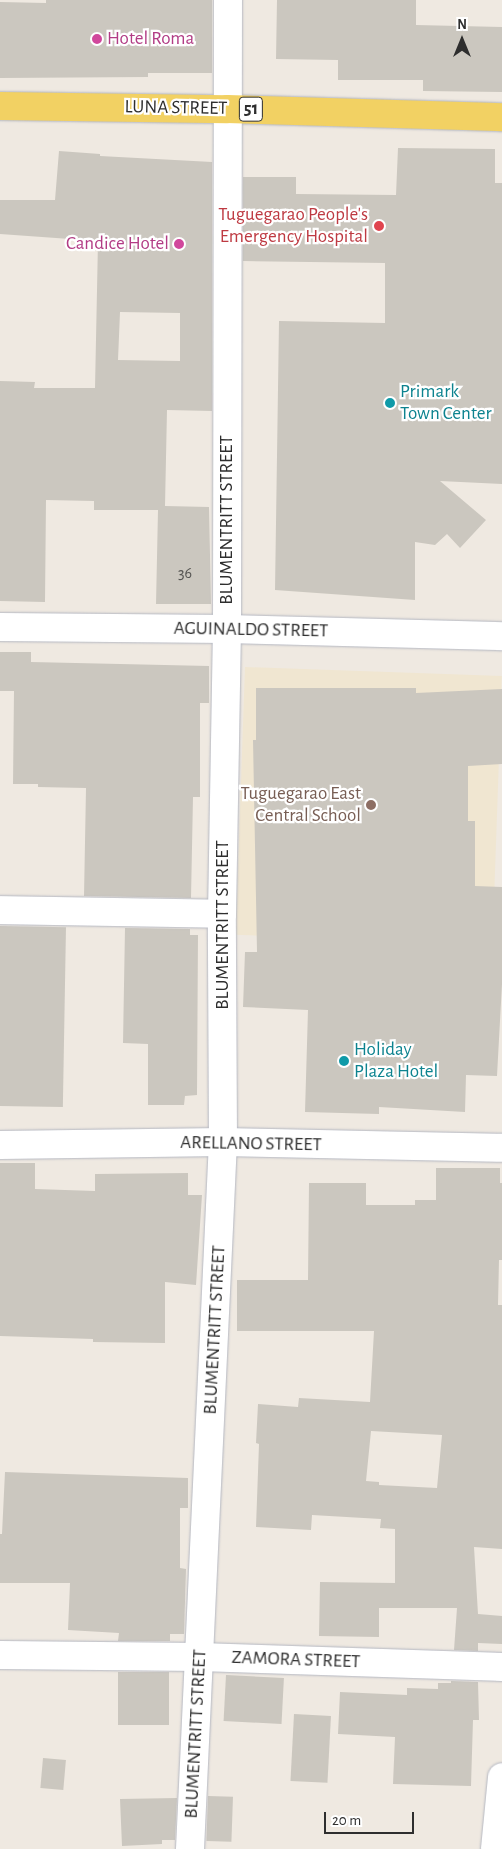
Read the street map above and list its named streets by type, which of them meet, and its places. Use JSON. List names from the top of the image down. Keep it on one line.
{"streets":{"main road":["LUNA STREET","51"],"street":["BLUMENTRITT STREET","AGUINALDO STREET","ARELLANO STREET","ZAMORA STREET"]},"crossings":[["LUNA STREET","BLUMENTRITT STREET"],["BLUMENTRITT STREET","AGUINALDO STREET"],["BLUMENTRITT STREET","ARELLANO STREET"],["BLUMENTRITT STREET","ZAMORA STREET"]],"places":["Hotel Roma","Tuguegarao People's Emergency Hospital","Candice Hotel","Primark Town Center","Tuguegarao East Central School","Holiday Plaza Hotel"],"house_numbers":["36"],"scale_bar":"20 m","north":"top"}
